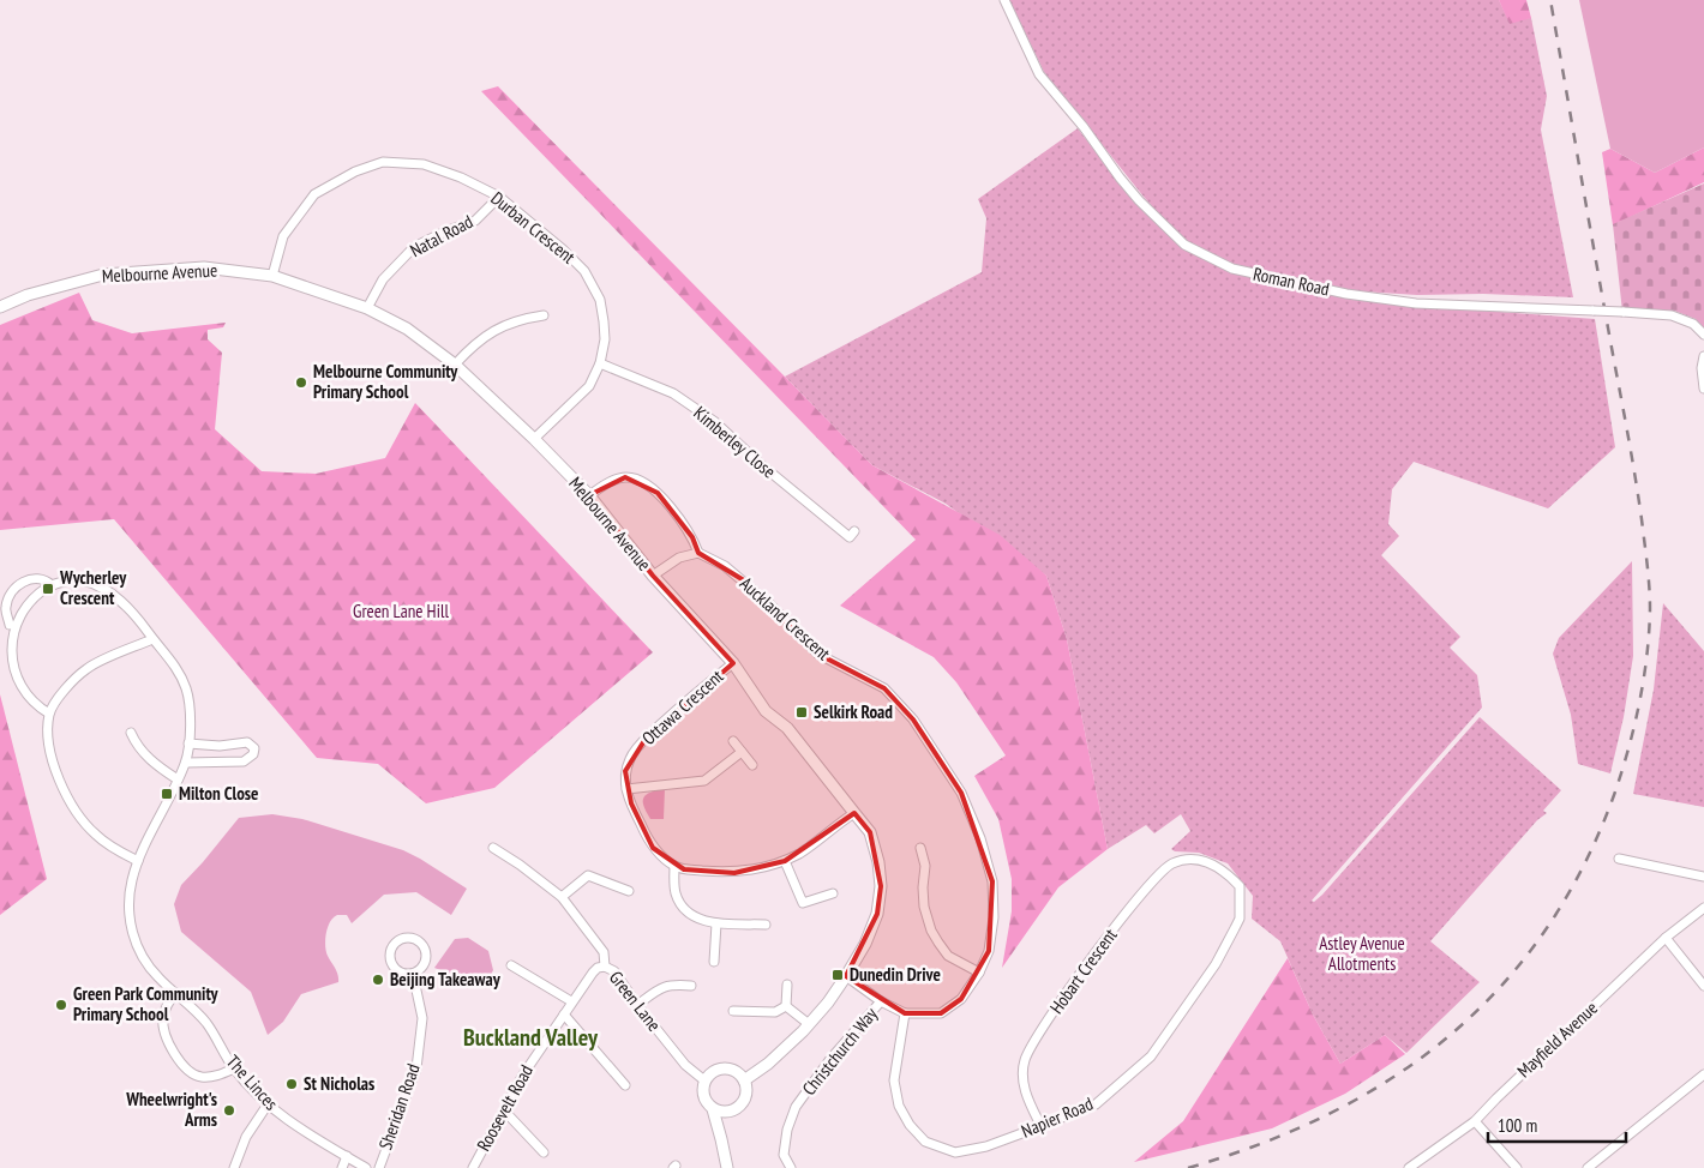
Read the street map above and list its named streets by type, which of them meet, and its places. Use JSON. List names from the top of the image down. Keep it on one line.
{"streets":{"street":["Durban Crescent","Natal Road","Melbourne Avenue","Roman Road","Kimberley Close","Auckland Crescent","Ottawa Crescent","Hobart Crescent","Green Lane","Mayfield Avenue","Christchurch Way","The Linces","Sheridan Road","Roosevelt Road","Napier Road"]},"crossings":[["Durban Crescent","Natal Road"],["Durban Crescent","Melbourne Avenue"],["Durban Crescent","Kimberley Close"],["Natal Road","Melbourne Avenue"],["Melbourne Avenue","Ottawa Crescent"],["Melbourne Avenue","Green Lane"],["Hobart Crescent","Napier Road"],["Green Lane","Roosevelt Road"]],"districts":["Buckland Valley"],"parks":["Green Lane Hill","Astley Avenue Allotments"],"places":{"other":["Melbourne Community Primary School","Beijing Takeaway","Green Park Community Primary School","St Nicholas","Wheelwright's Arms"],"transit":["Wycherley Crescent","Selkirk Road","Milton Close","Dunedin Drive"]},"scale_bar":"100 m"}
